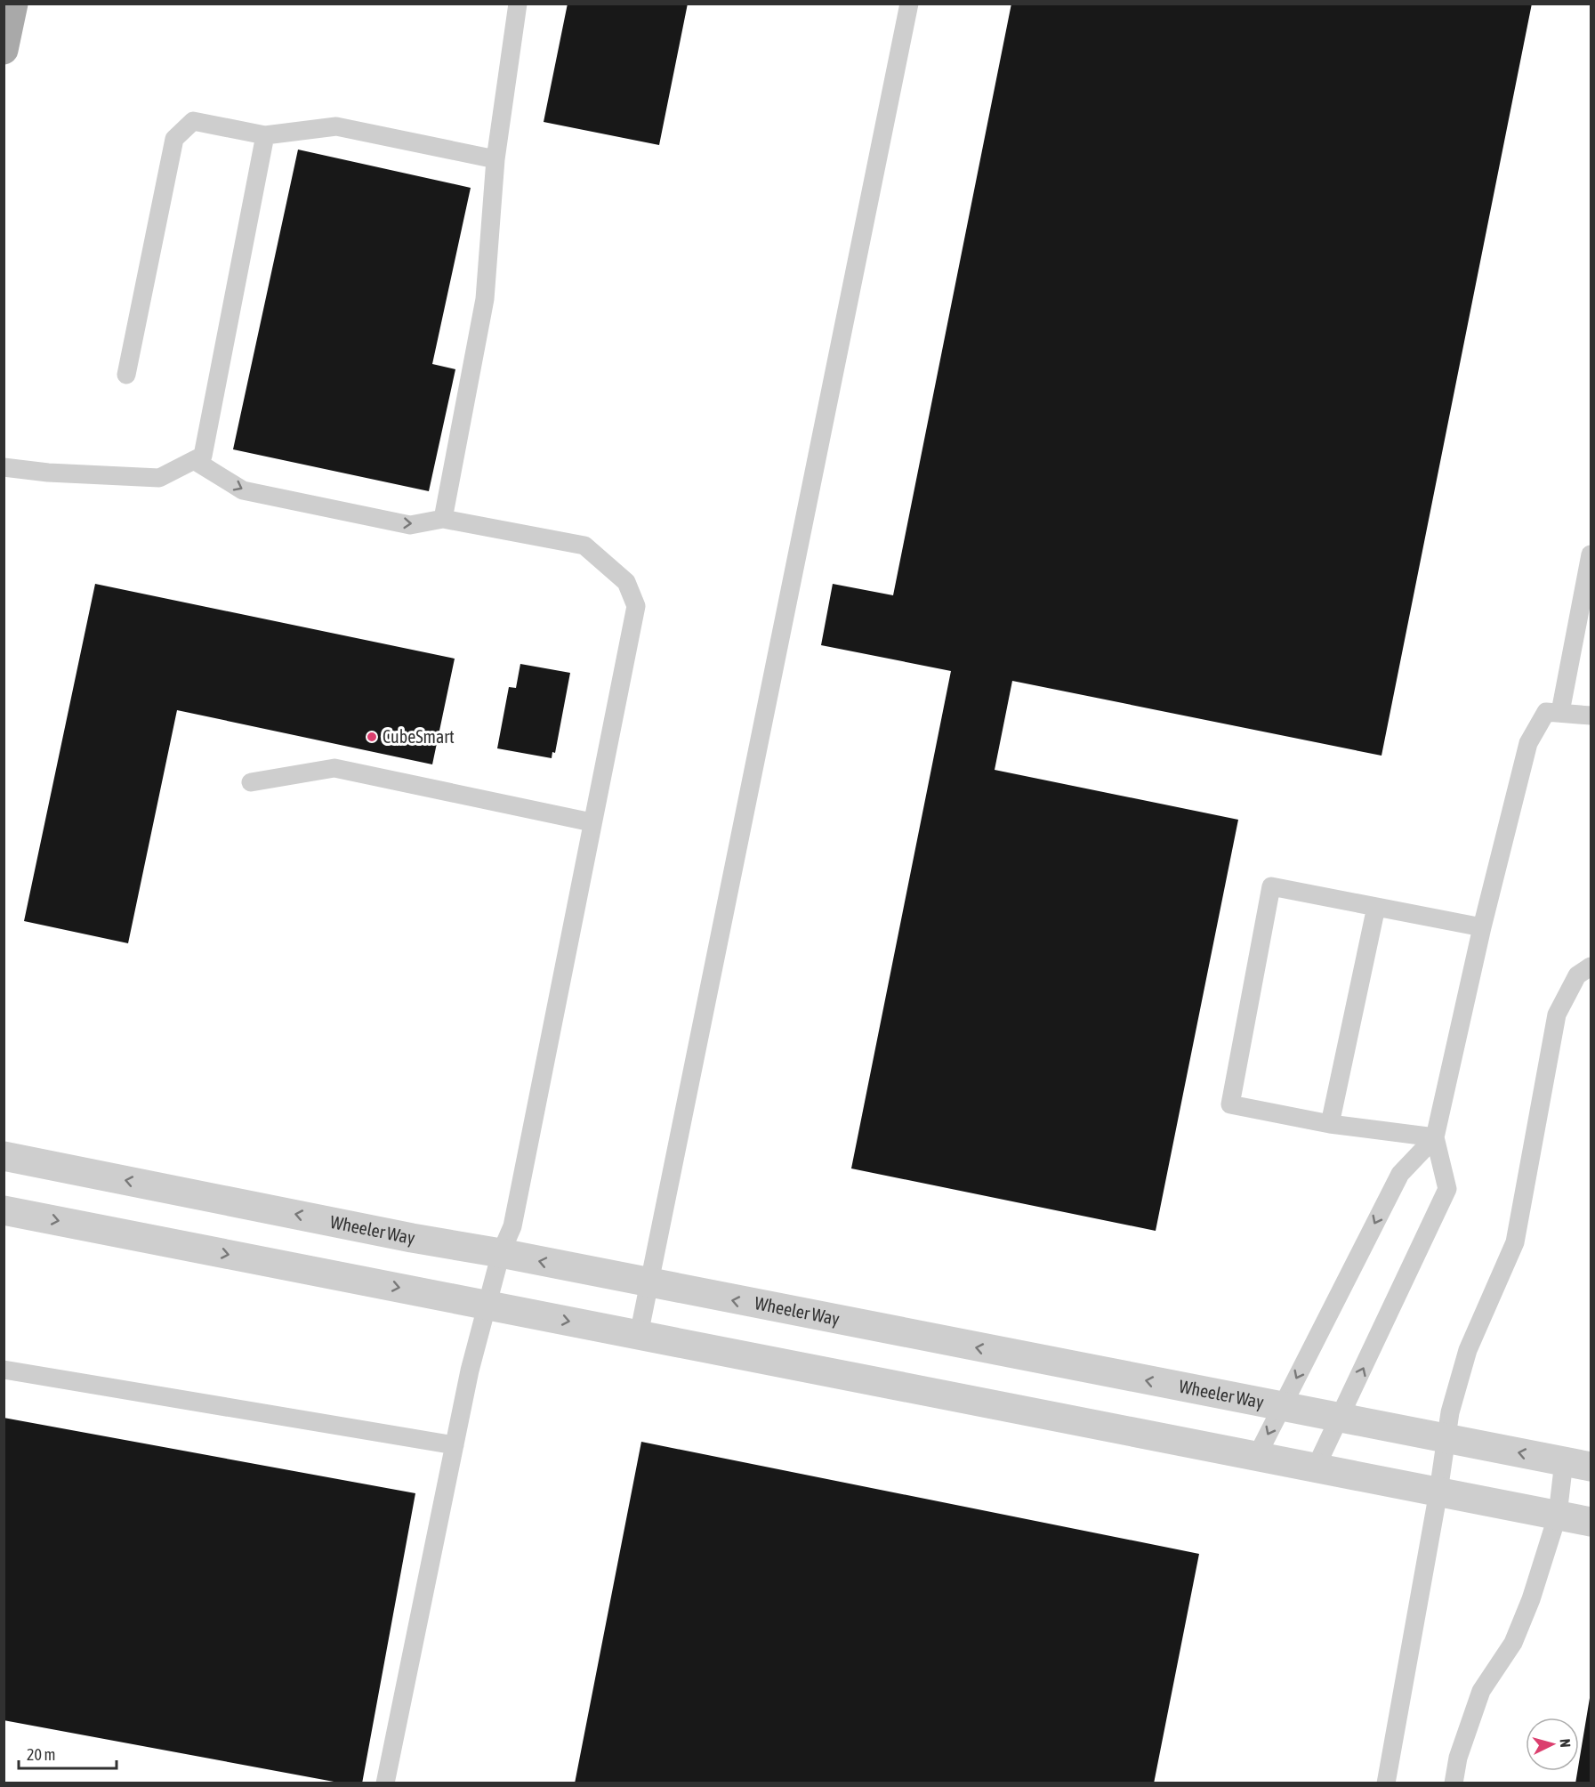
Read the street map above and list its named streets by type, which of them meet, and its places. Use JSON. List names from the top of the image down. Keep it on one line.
{"streets":{"street":["Wheeler Way"]},"places":["CubeSmart"],"scale_bar":"20 m","north":"right"}
